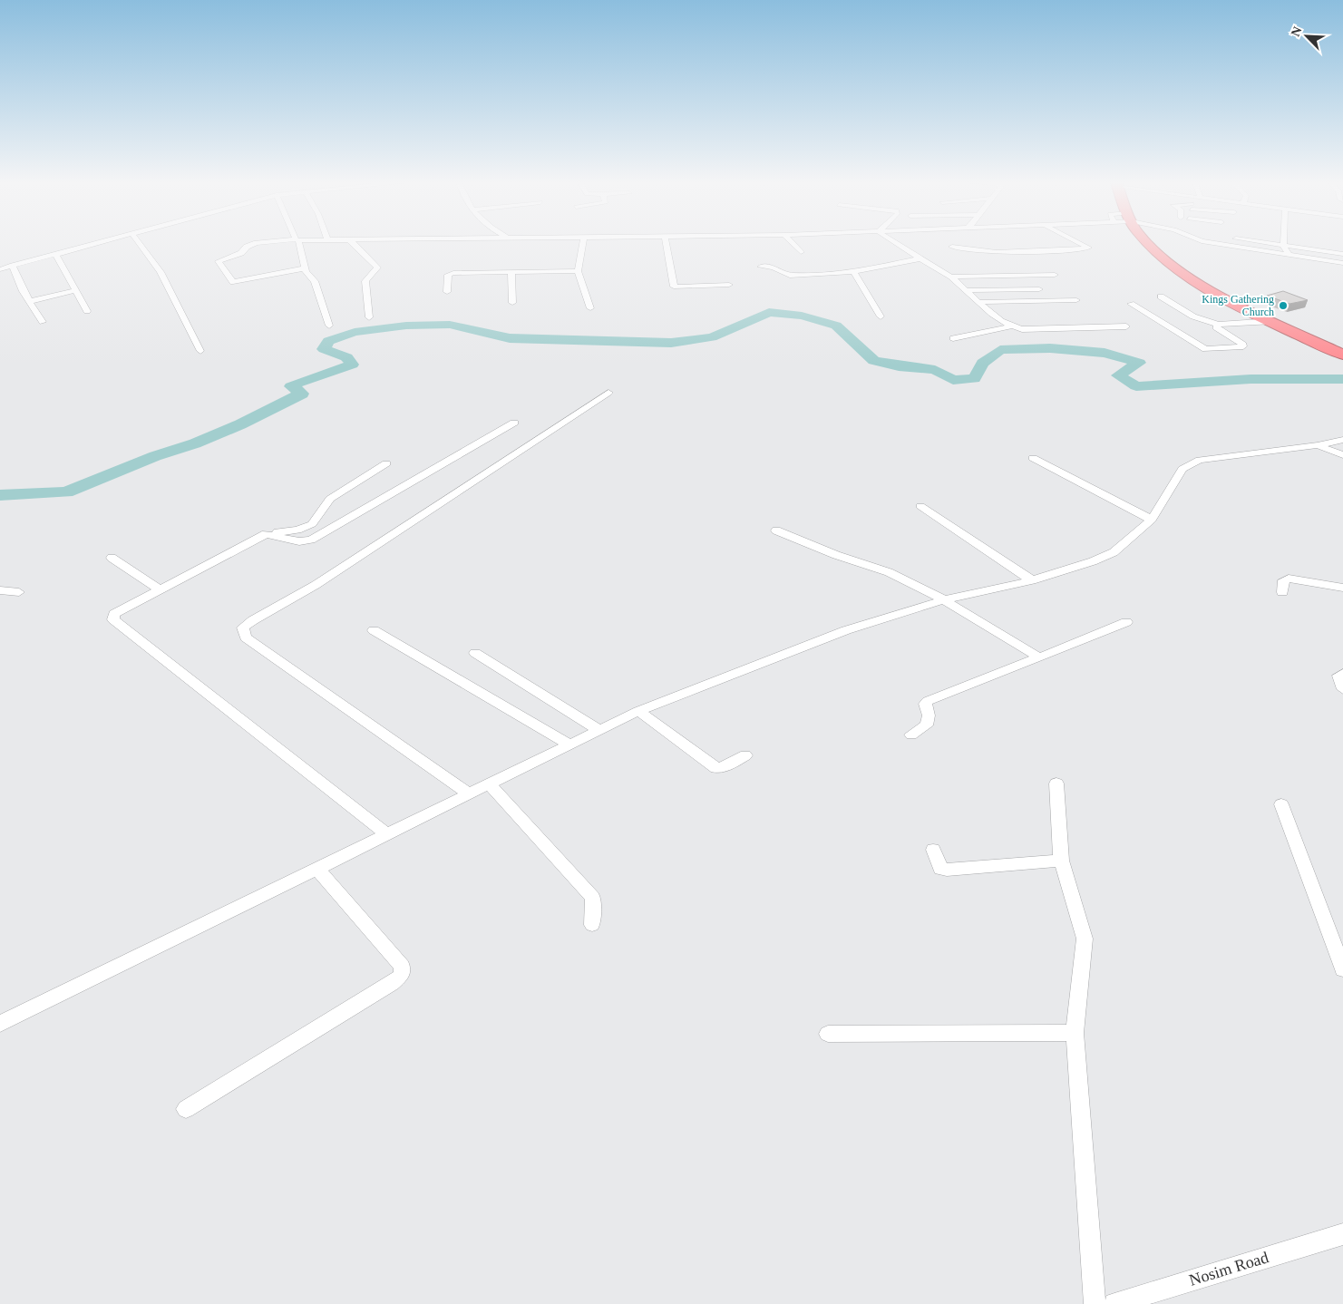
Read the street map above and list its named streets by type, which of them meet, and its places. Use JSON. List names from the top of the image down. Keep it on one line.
{"streets":{"street":["Nosim Road"]},"places":["Kings Gathering Church"],"north":"top left"}
